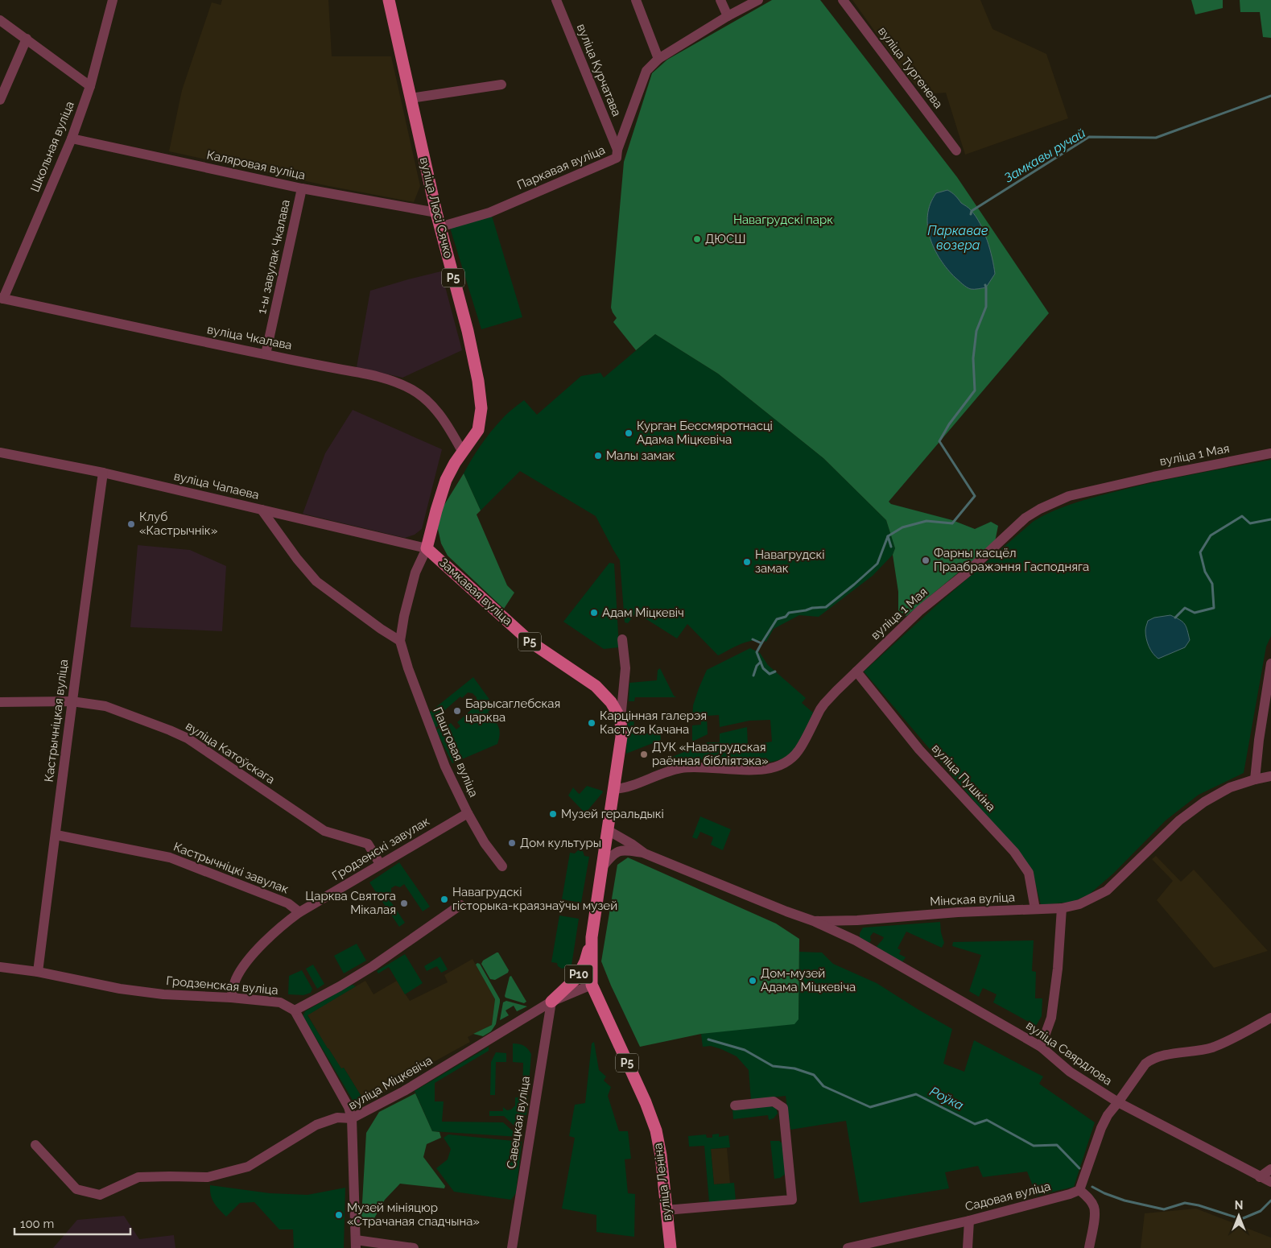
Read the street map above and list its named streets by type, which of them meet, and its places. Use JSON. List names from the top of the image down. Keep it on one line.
{"streets":{"main road":["вуліца Люсі Сячко","Р5","Замкавая вуліца","Р10","вуліца Леніна"],"street":["вуліца Тургенева","вуліца Курчатава","Школьная вуліца","Каляровая вуліца","Паркавая вуліца","1-ы завулак Чкалава","вуліца Чкалава","вуліца 1 Мая","вуліца Чапаева","Кастрычніцкая вуліца","Паштовая вуліца","вуліца Катоўскага","вуліца Пушкіна","Гродзенскі завулак","Кастрычніцкі завулак","Мінская вуліца","Гродзенская вуліца","вуліца Свярдлова","вуліца Міцкевіча","Савецкая вуліца","Садовая вуліца"]},"crossings":[["вуліца Курчатава","Паркавая вуліца"],["Школьная вуліца","Каляровая вуліца"],["Школьная вуліца","вуліца Чкалава"],["Каляровая вуліца","вуліца Люсі Сячко"],["Каляровая вуліца","1-ы завулак Чкалава"],["Паркавая вуліца","вуліца Люсі Сячко"],["вуліца Люсі Сячко","вуліца Чкалава"],["вуліца Люсі Сячко","вуліца Чапаева"],["вуліца Люсі Сячко","Замкавая вуліца"],["вуліца Люсі Сячко","Паштовая вуліца"],["1-ы завулак Чкалава","вуліца Чкалава"],["Р5","Замкавая вуліца"],["Р5","Мінская вуліца"],["Р5","Р10"],["вуліца 1 Мая","Замкавая вуліца"],["вуліца 1 Мая","вуліца Пушкіна"],["вуліца Чапаева","Замкавая вуліца"],["вуліца Чапаева","Кастрычніцкая вуліца"],["вуліца Чапаева","Паштовая вуліца"],["Замкавая вуліца","Паштовая вуліца"],["Замкавая вуліца","Мінская вуліца"],["Кастрычніцкая вуліца","вуліца Катоўскага"],["Кастрычніцкая вуліца","Кастрычніцкі завулак"],["Кастрычніцкая вуліца","Гродзенская вуліца"],["Паштовая вуліца","Гродзенскі завулак"],["вуліца Катоўскага","Гродзенскі завулак"],["вуліца Пушкіна","Мінская вуліца"],["Гродзенскі завулак","Кастрычніцкі завулак"],["Гродзенскі завулак","Гродзенская вуліца"],["Мінская вуліца","вуліца Свярдлова"],["Р10","вуліца Міцкевіча"],["Р10","Савецкая вуліца"],["Р10","вуліца Леніна"],["вуліца Міцкевіча","Савецкая вуліца"]],"water":["Замкавы ручай","Паркавае возера","Роўка"],"parks":["Навагрудскі парк"],"places":["ДЮСШ","Курган Бессмяротнасці Адама Міцкевіча","Малы замак","Клуб «Кастрычнік»","Фарны касцёл Праабражэння Гасподняга","Навагрудскі замак","Адам Міцкевіч","Барысаглебская царква","Карцінная галерэя Кастуся Качана","ДУК «Навагрудская раённая бібліятэка»","Музей геральдыкі","Дом культуры","Навагрудскі гісторыка-краязнаўчы музей","Царква Святога Мікалая","Дом-музей Адама Міцкевіча","Музей мініяцюр «Страчаная спадчына»"],"scale_bar":"100 m","north":"top"}
